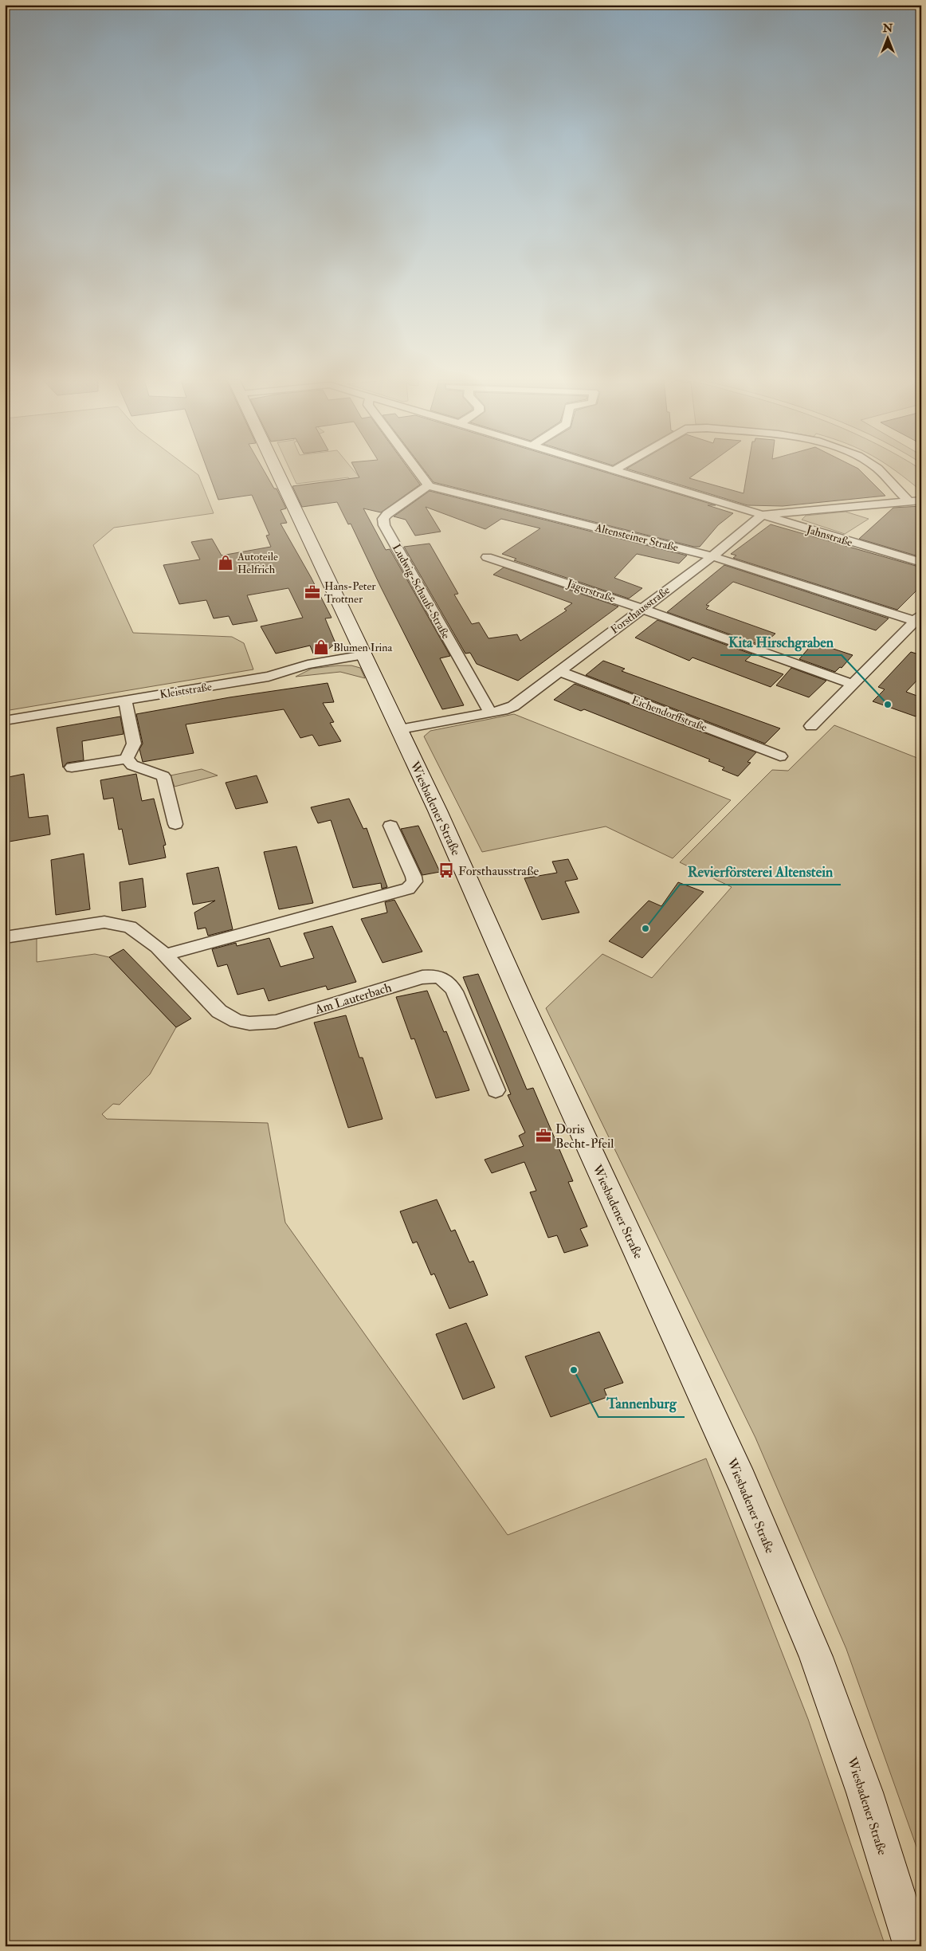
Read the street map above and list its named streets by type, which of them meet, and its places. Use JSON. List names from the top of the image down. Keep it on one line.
{"streets":{"main road":["Wiesbadener Straße"],"street":["Jahnstraße","Altensteiner Straße","Jägerstraße","Ludwig-Schauß-Straße","Forsthausstraße","Kleiststraße","Eichendorffstraße","Am Lauterbach"]},"crossings":[["Jahnstraße","Forsthausstraße"],["Altensteiner Straße","Ludwig-Schauß-Straße"],["Altensteiner Straße","Forsthausstraße"],["Jägerstraße","Forsthausstraße"],["Ludwig-Schauß-Straße","Forsthausstraße"],["Forsthausstraße","Eichendorffstraße"],["Forsthausstraße","Wiesbadener Straße"],["Kleiststraße","Wiesbadener Straße"]],"places":{"shop":["Autoteile Helfrich","Blumen Irina"],"office":["Hans-Peter Trottner","Doris Becht-Pfeil"],"other":["Kita Hirschgraben","Revierförsterei Altenstein","Tannenburg"],"bus stop":["Forsthausstraße"]},"north":"top"}
